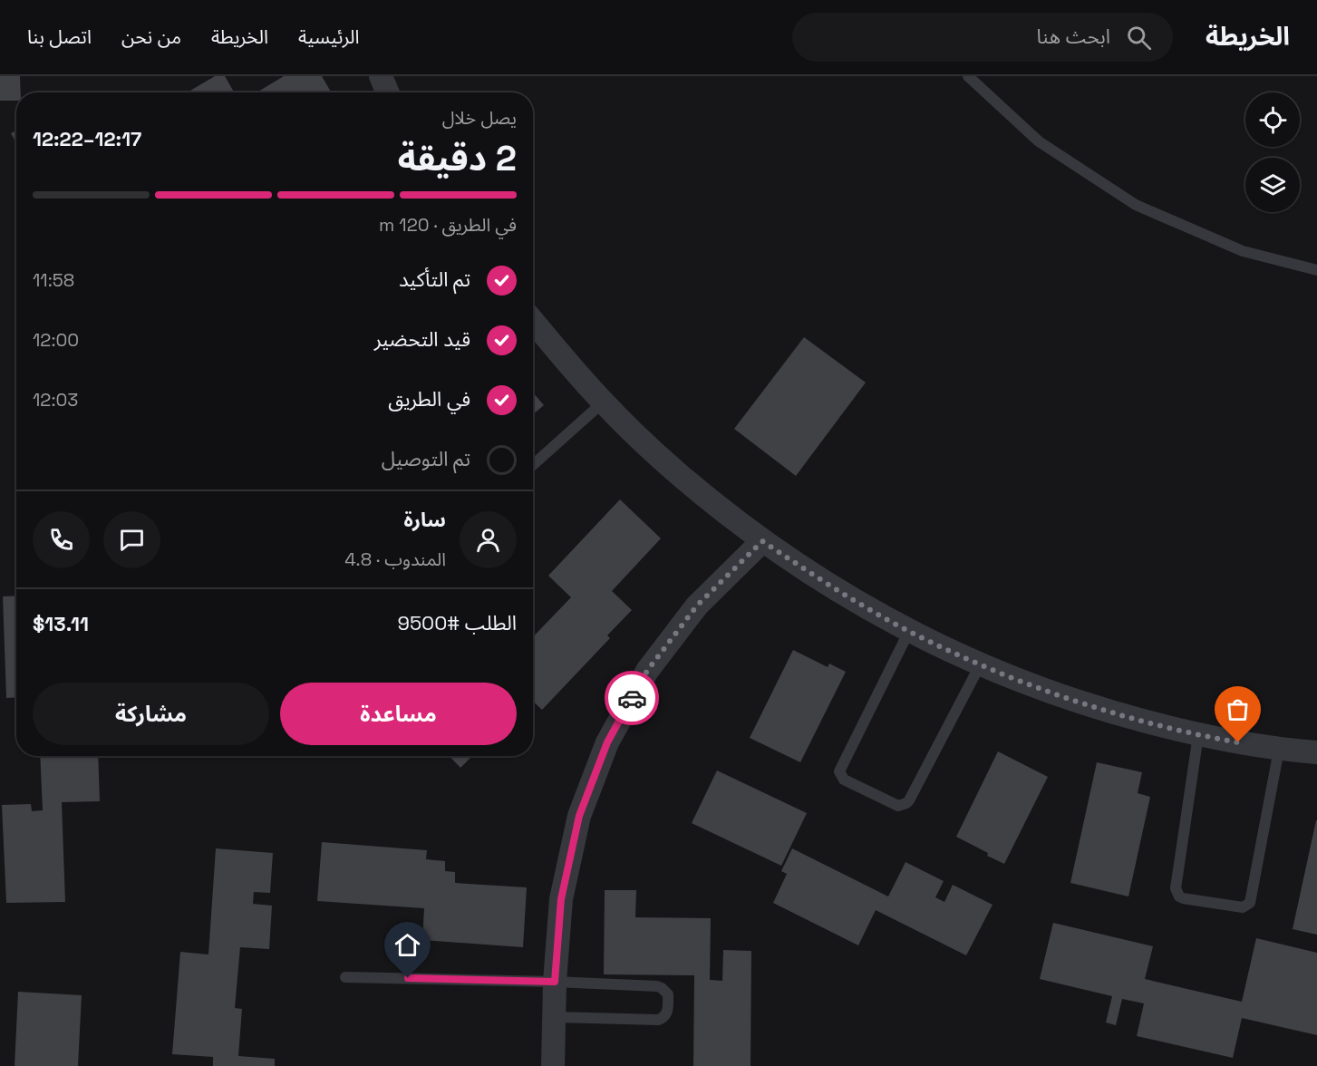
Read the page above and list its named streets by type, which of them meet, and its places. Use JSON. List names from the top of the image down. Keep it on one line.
{"page":{"header":"الخريطة","search":"ابحث هنا","nav":["الرئيسية","الخريطة","من نحن","اتصل بنا"],"heading":["2 دقيقة","يصل خلال","12:17–12:22"],"panel":["سارة","المندوب · 4.8","الطلب #9500","$13.11"],"bar":"في الطريق · 120 m","list":[["تم التأكيد","11:58"],["قيد التحضير","12:00"],["في الطريق","12:03"],"تم التوصيل"],"buttons":["مساعدة","مشاركة"]}}
